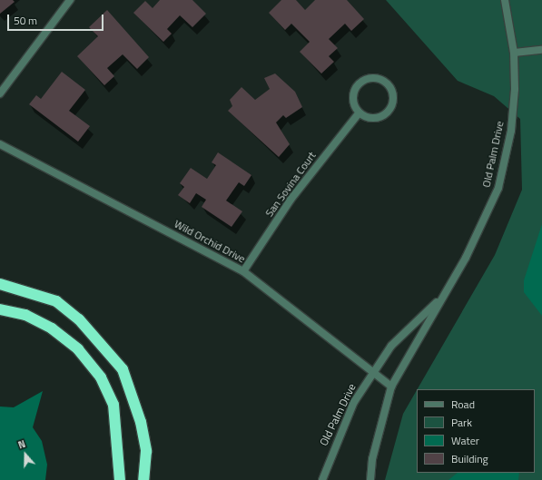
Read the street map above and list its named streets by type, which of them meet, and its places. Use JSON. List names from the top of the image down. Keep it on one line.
{"streets":{"street":["Old Palm Drive","San Sovina Court","Wild Orchid Drive"]},"crossings":[["Old Palm Drive","Wild Orchid Drive"],["San Sovina Court","Wild Orchid Drive"]],"legend":["Road","Park","Water","Building"],"scale_bar":"50 m","north":"top"}
